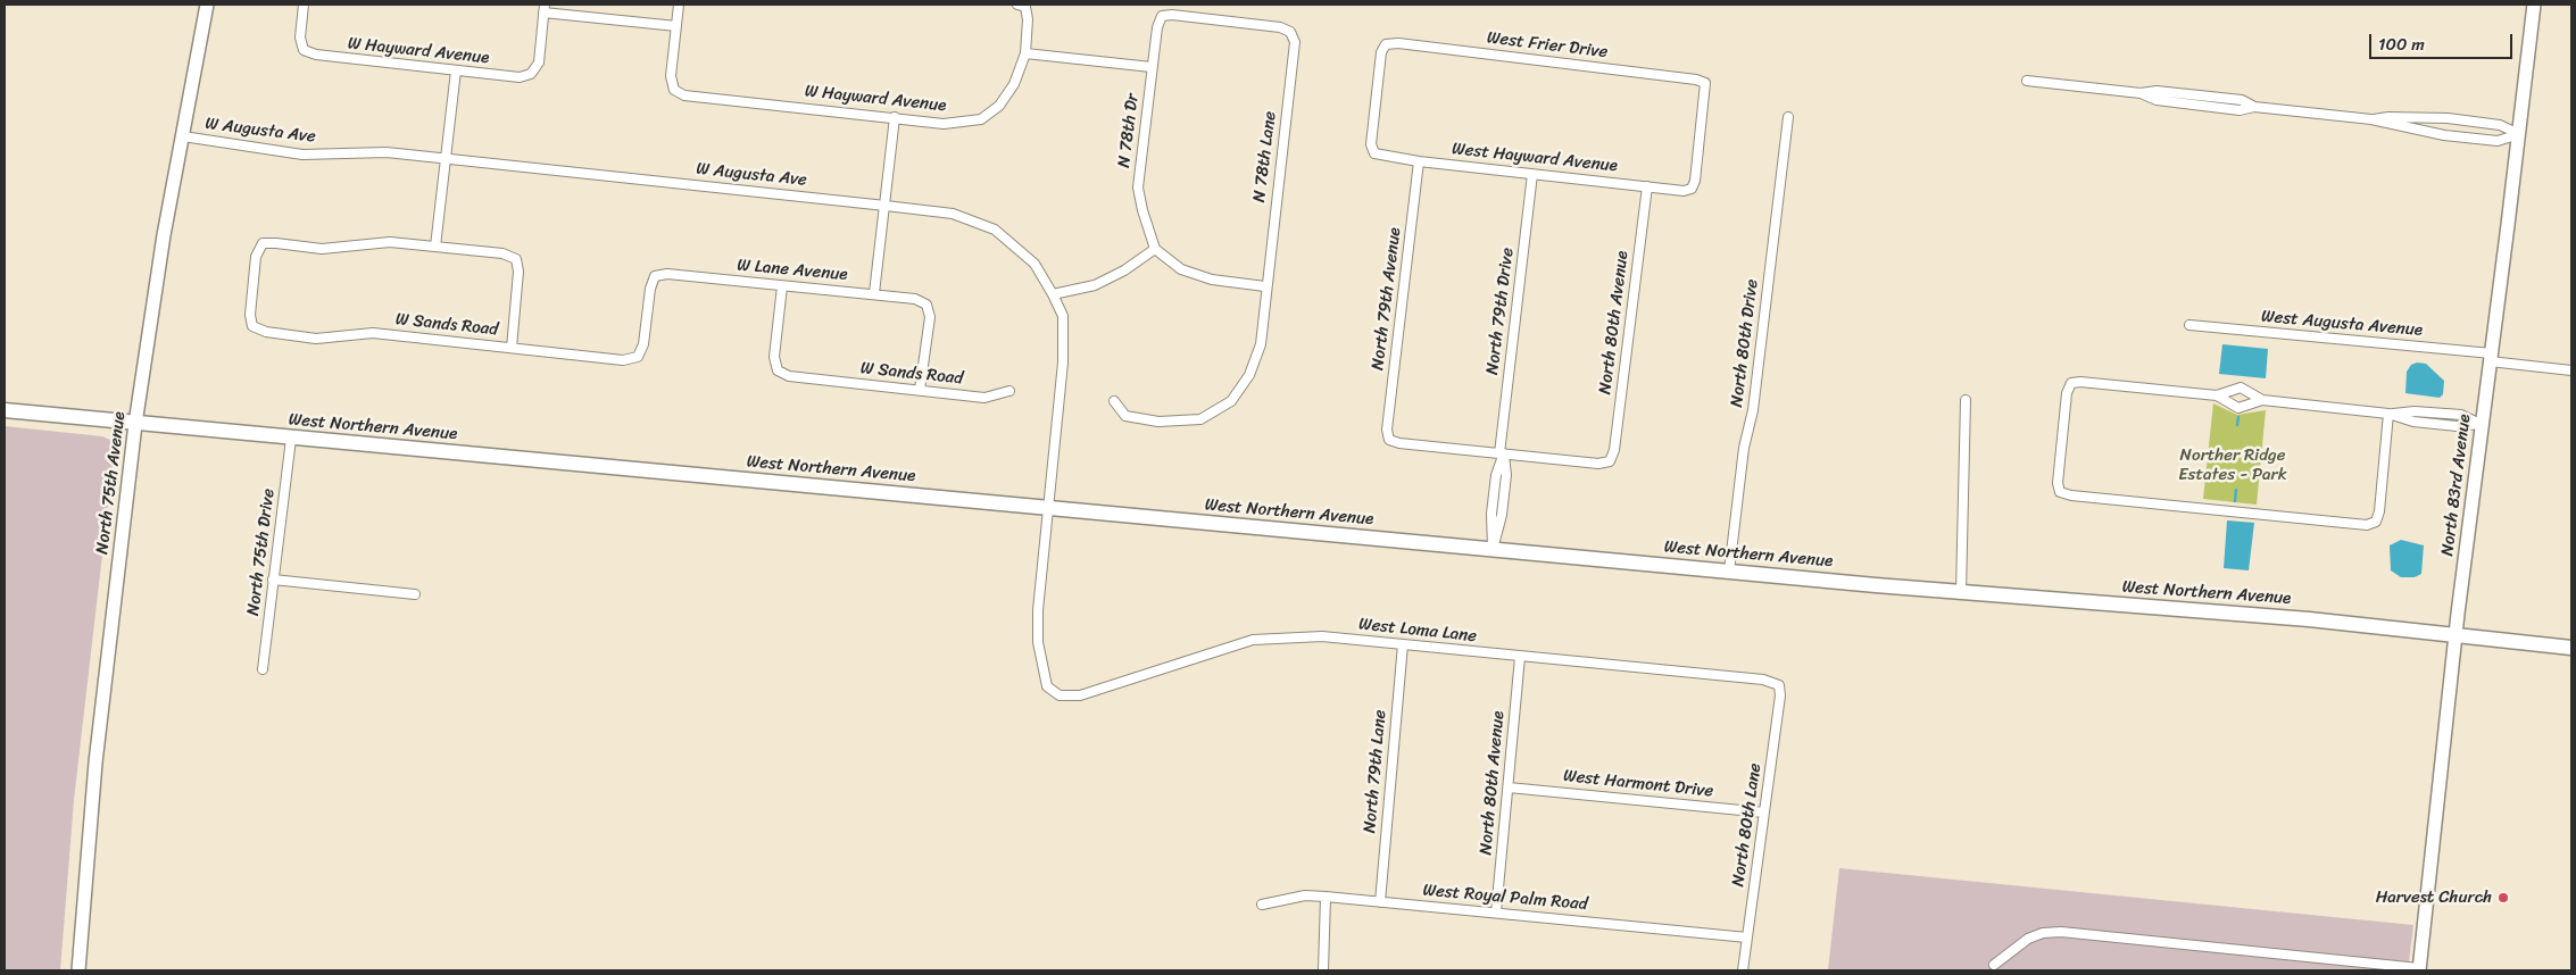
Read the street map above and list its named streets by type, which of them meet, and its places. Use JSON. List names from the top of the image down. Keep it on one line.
{"streets":{"main road":["West Northern Avenue","North 75th Avenue","North 83rd Avenue"],"street":["West Frier Drive","W Hayward Avenue","W Augusta Ave","N 78th Dr","N 78th Lane","West Hayward Avenue","W Lane Avenue","North 79th Avenue","North 79th Drive","North 80th Avenue","West Augusta Avenue","W Sands Road","North 80th Drive","North 75th Drive","West Loma Lane","North 79th Lane","West Harmont Drive","North 80th Lane","West Royal Palm Road"]},"crossings":[["West Frier Drive","West Hayward Avenue"],["W Augusta Ave","West Northern Avenue"],["W Augusta Ave","North 75th Avenue"],["W Augusta Ave","West Loma Lane"],["N 78th Dr","N 78th Lane"],["West Hayward Avenue","North 79th Avenue"],["West Hayward Avenue","North 79th Drive"],["West Hayward Avenue","North 80th Avenue"],["W Lane Avenue","W Sands Road"],["North 79th Avenue","North 79th Drive"],["North 79th Avenue","North 80th Avenue"],["North 79th Drive","North 80th Avenue"],["North 79th Drive","West Northern Avenue"],["North 80th Avenue","West Loma Lane"],["North 80th Avenue","West Harmont Drive"],["North 80th Avenue","West Royal Palm Road"],["West Augusta Avenue","North 83rd Avenue"],["North 80th Drive","West Northern Avenue"],["West Northern Avenue","North 75th Avenue"],["West Northern Avenue","North 83rd Avenue"],["West Northern Avenue","North 75th Drive"],["West Northern Avenue","West Loma Lane"],["West Loma Lane","North 79th Lane"],["West Loma Lane","North 80th Lane"],["North 79th Lane","West Royal Palm Road"],["West Harmont Drive","North 80th Lane"],["North 80th Lane","West Royal Palm Road"]],"parks":["Norther Ridge Estates - Park"],"places":["Harvest Church"],"scale_bar":"100 m"}
